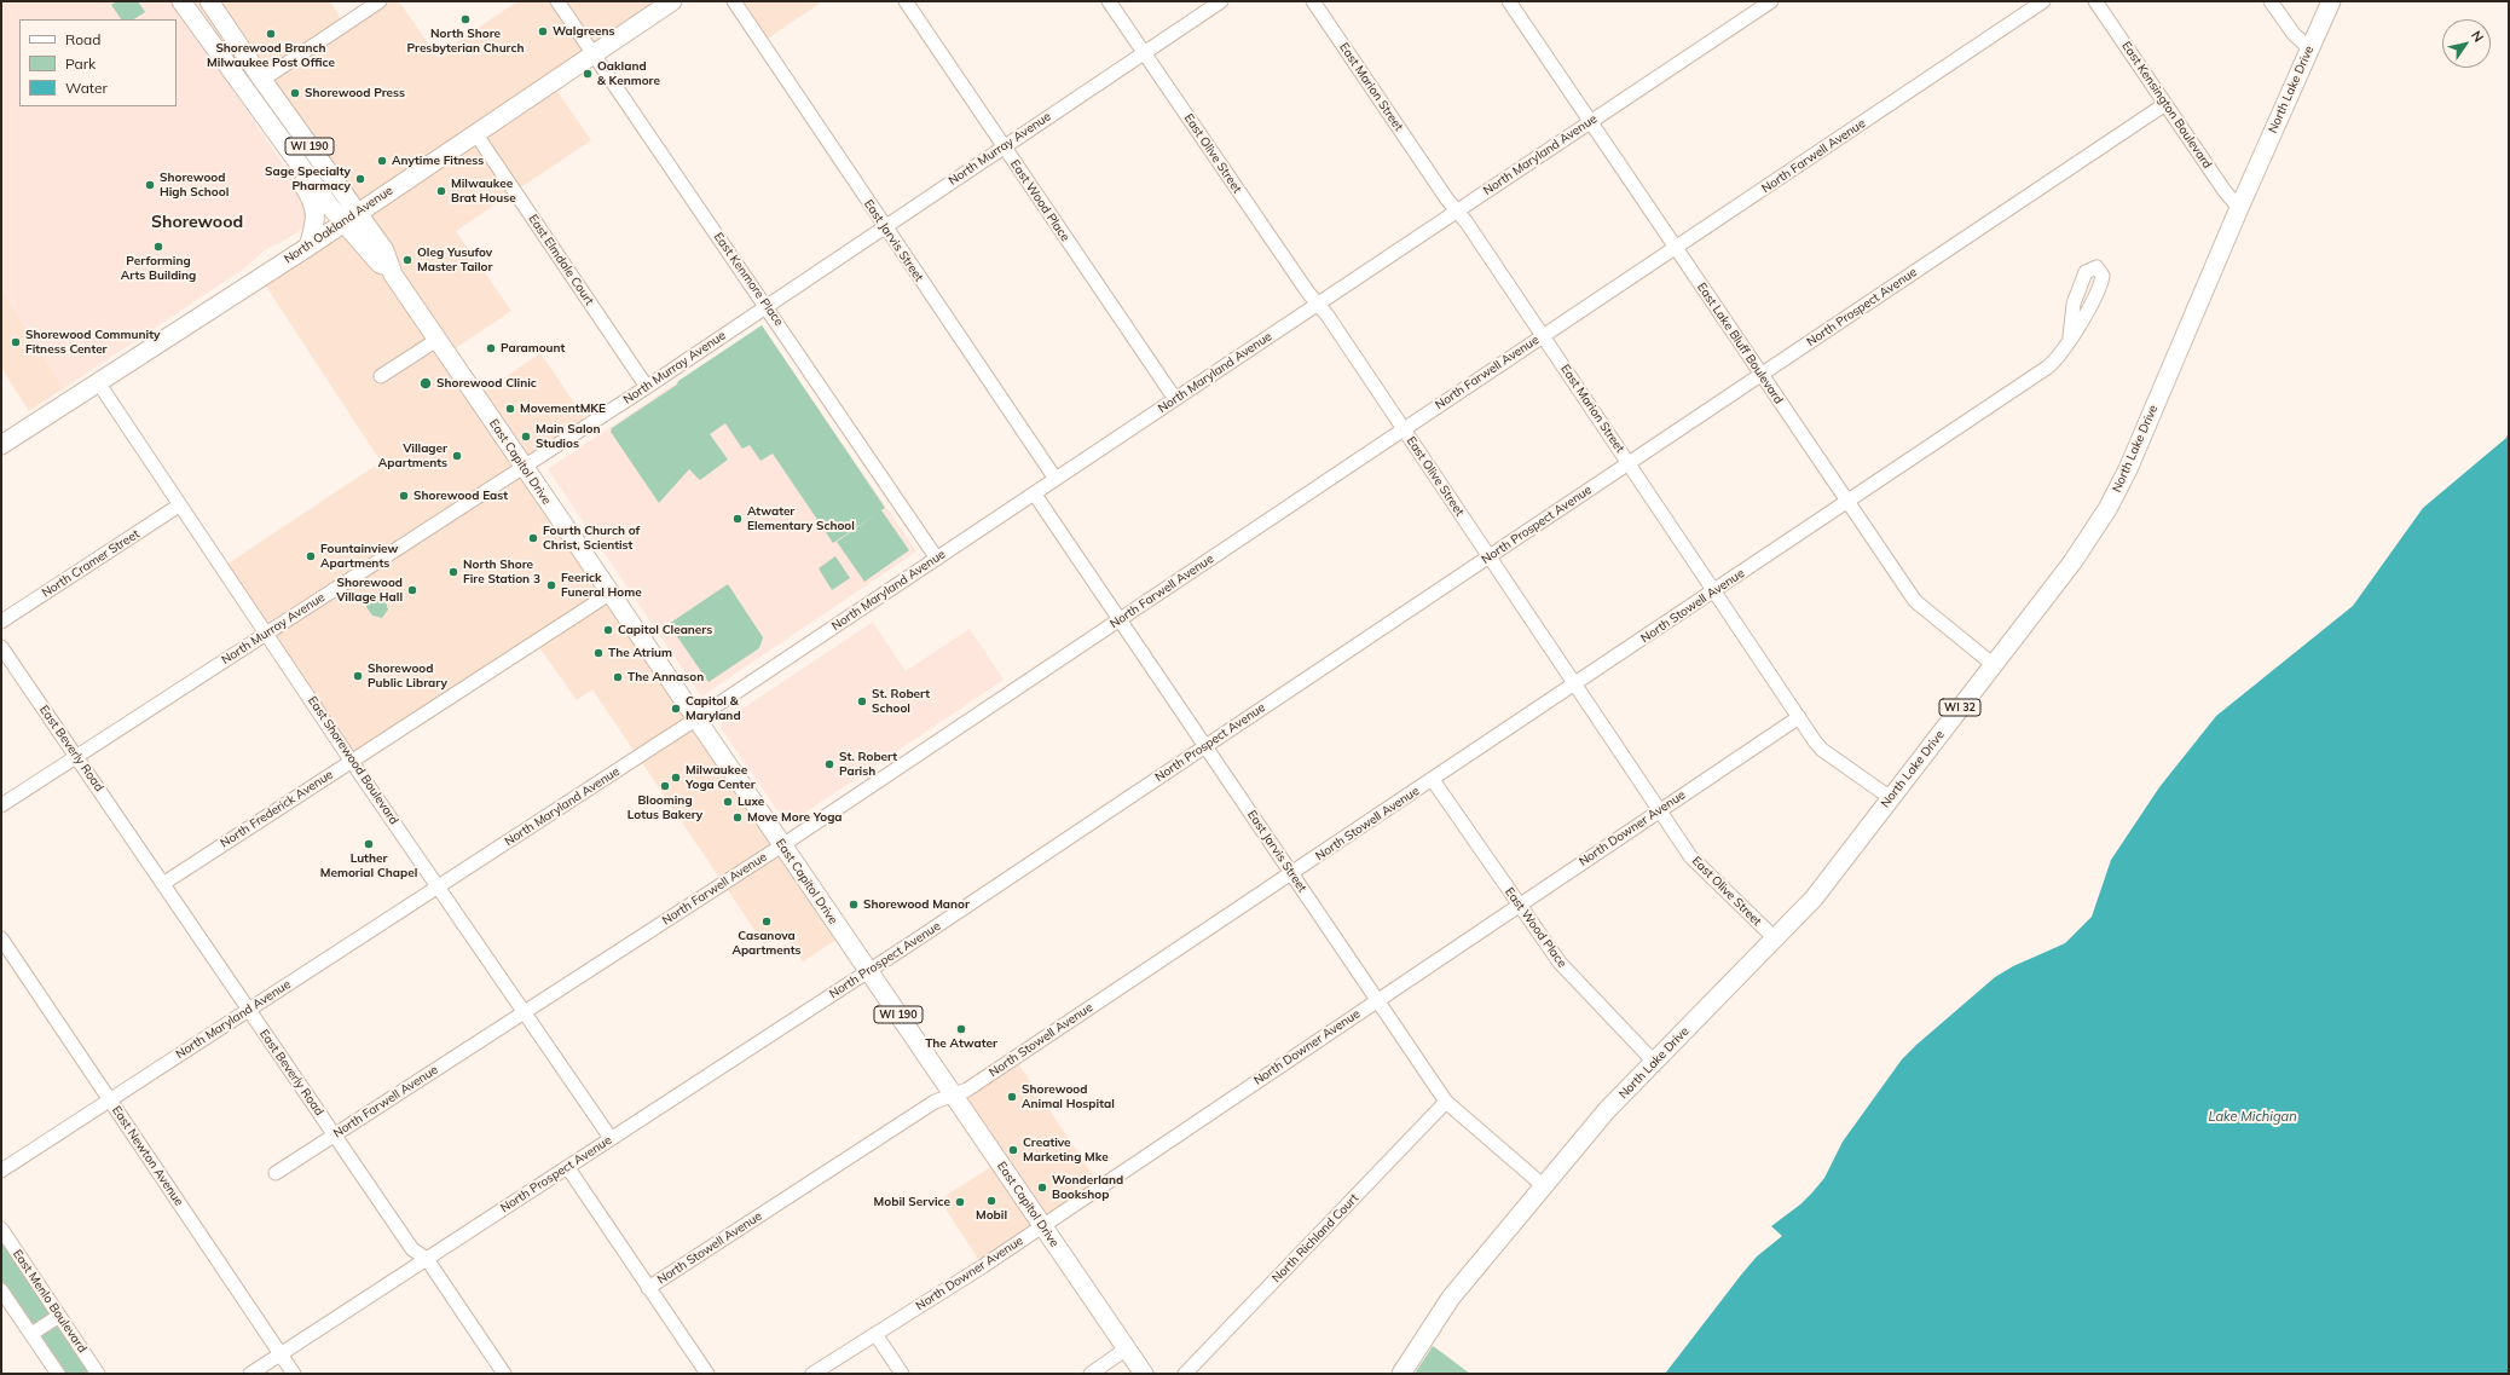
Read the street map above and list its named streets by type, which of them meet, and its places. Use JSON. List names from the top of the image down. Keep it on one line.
{"streets":{"main road":["North Lake Drive","WI 190","North Oakland Avenue","East Capitol Drive","WI 32"],"street":["East Marion Street","East Kensington Boulevard","North Murray Avenue","East Olive Street","North Maryland Avenue","North Farwell Avenue","East Wood Place","East Jarvis Street","East Elmdale Court","East Kenmore Place","North Prospect Avenue","East Lake Bluff Boulevard","North Cramer Street","North Stowell Avenue","East Beverly Road","East Shorewood Boulevard","North Frederick Avenue","North Downer Avenue","East Newton Avenue","North Richland Court","East Menlo Boulevard"]},"crossings":[["East Marion Street","North Lake Drive"],["East Marion Street","North Maryland Avenue"],["East Marion Street","North Farwell Avenue"],["East Marion Street","North Prospect Avenue"],["East Marion Street","North Stowell Avenue"],["East Marion Street","North Downer Avenue"],["North Lake Drive","East Kensington Boulevard"],["North Lake Drive","East Olive Street"],["North Lake Drive","East Wood Place"],["North Lake Drive","East Jarvis Street"],["North Lake Drive","East Lake Bluff Boulevard"],["East Kensington Boulevard","North Prospect Avenue"],["North Murray Avenue","East Olive Street"],["North Murray Avenue","East Wood Place"],["North Murray Avenue","East Jarvis Street"],["North Murray Avenue","East Elmdale Court"],["North Murray Avenue","East Kenmore Place"],["North Murray Avenue","East Capitol Drive"],["North Murray Avenue","East Beverly Road"],["North Murray Avenue","East Shorewood Boulevard"],["East Olive Street","North Maryland Avenue"],["East Olive Street","North Farwell Avenue"],["East Olive Street","North Prospect Avenue"],["East Olive Street","North Stowell Avenue"],["East Olive Street","North Downer Avenue"],["North Maryland Avenue","East Wood Place"],["North Maryland Avenue","East Jarvis Street"],["North Maryland Avenue","East Kenmore Place"],["North Maryland Avenue","East Lake Bluff Boulevard"],["North Maryland Avenue","East Capitol Drive"],["North Maryland Avenue","East Beverly Road"],["North Maryland Avenue","East Shorewood Boulevard"],["North Maryland Avenue","East Newton Avenue"],["North Farwell Avenue","East Jarvis Street"],["North Farwell Avenue","East Lake Bluff Boulevard"],["North Farwell Avenue","East Capitol Drive"],["North Farwell Avenue","East Beverly Road"],["North Farwell Avenue","East Shorewood Boulevard"],["East Wood Place","North Stowell Avenue"],["East Wood Place","North Downer Avenue"],["North Oakland Avenue","East Elmdale Court"],["North Oakland Avenue","East Kenmore Place"],["North Oakland Avenue","East Capitol Drive"],["North Oakland Avenue","East Shorewood Boulevard"],["East Jarvis Street","North Prospect Avenue"],["East Jarvis Street","North Stowell Avenue"],["East Jarvis Street","North Downer Avenue"],["East Jarvis Street","North Richland Court"],["North Prospect Avenue","East Lake Bluff Boulevard"],["North Prospect Avenue","East Capitol Drive"],["North Prospect Avenue","East Beverly Road"],["North Prospect Avenue","East Shorewood Boulevard"],["North Prospect Avenue","East Newton Avenue"],["East Lake Bluff Boulevard","North Stowell Avenue"],["East Capitol Drive","North Stowell Avenue"],["East Capitol Drive","North Frederick Avenue"],["East Capitol Drive","North Downer Avenue"],["North Cramer Street","East Shorewood Boulevard"],["East Beverly Road","North Frederick Avenue"],["East Shorewood Boulevard","North Frederick Avenue"]],"districts":["Shorewood"],"water":["Lake Michigan"],"places":["North Shore Presbyterian Church","Walgreens","Shorewood Branch Milwaukee Post Office","Oakland & Kenmore","Shorewood Press","Anytime Fitness","Sage Specialty Pharmacy","Shorewood High School","Milwaukee Brat House","Performing Arts Building","Oleg Yusufov Master Tailor","Shorewood Community Fitness Center","Paramount","Shorewood Clinic","MovementMKE","Main Salon Studios","Villager Apartments","Shorewood East","Atwater Elementary School","Fourth Church of Christ, Scientist","Fountainview Apartments","North Shore Fire Station 3","Feerick Funeral Home","Shorewood Village Hall","Capitol Cleaners","The Atrium","Shorewood Public Library","The Annason","St. Robert School","Capitol & Maryland","St. Robert Parish","Milwaukee Yoga Center","Blooming Lotus Bakery","Luxe","Move More Yoga","Luther Memorial Chapel","Shorewood Manor","Casanova Apartments","The Atwater","Shorewood Animal Hospital","Creative Marketing Mke","Wonderland Bookshop","Mobil","Mobil Service"],"legend":["Road","Park","Water"],"north":"top right"}
